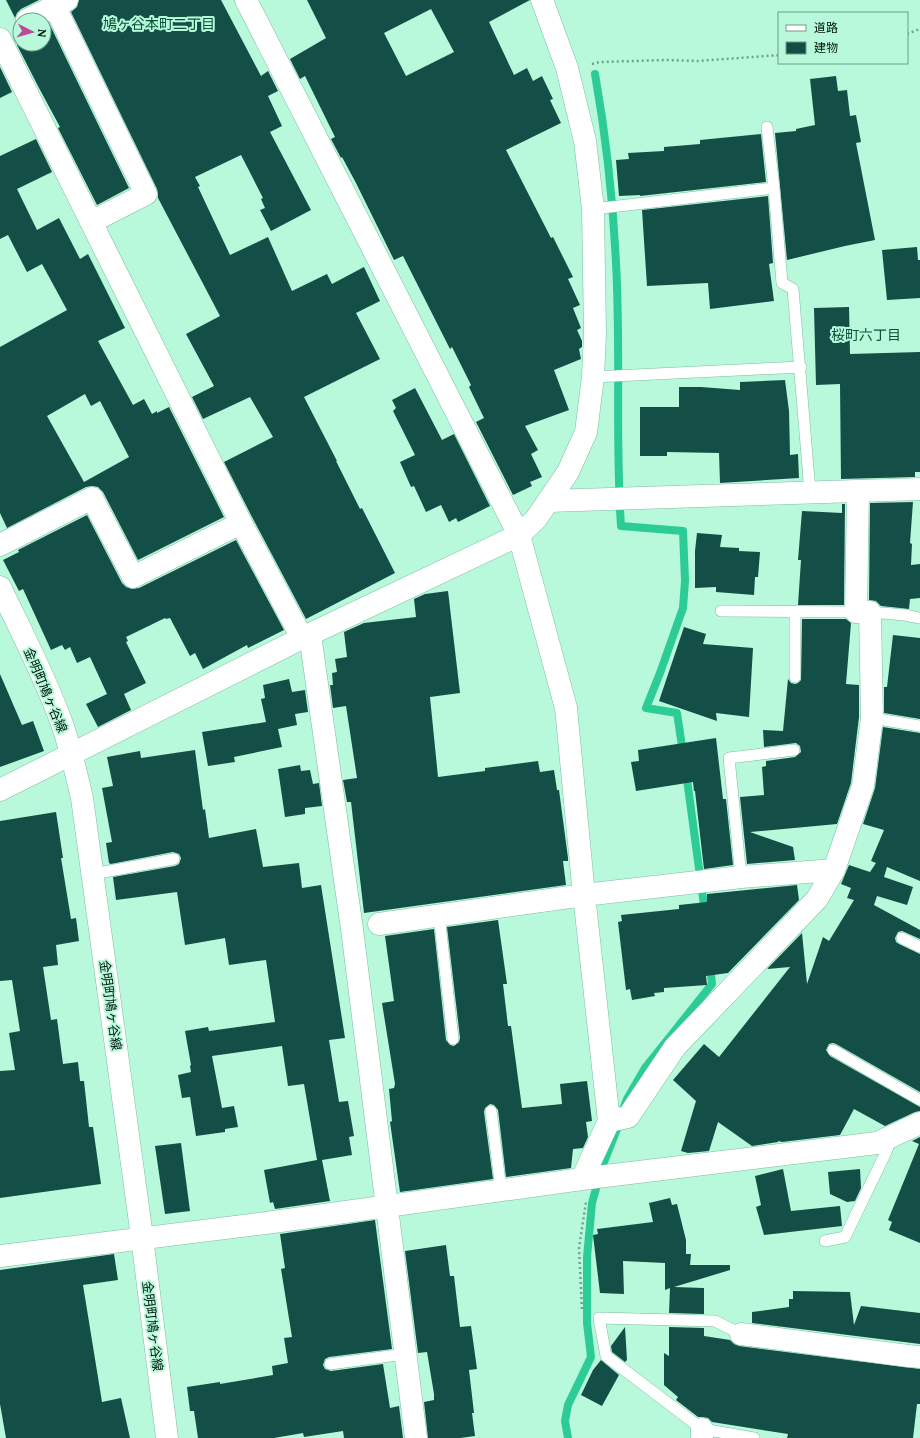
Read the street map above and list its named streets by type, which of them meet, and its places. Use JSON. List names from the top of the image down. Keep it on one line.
{"streets":{"street":["金明町鳩ヶ谷線"]},"districts":["鳩ヶ谷本町二丁目","桜町六丁目"],"legend":["道路","建物"],"north":"right"}
